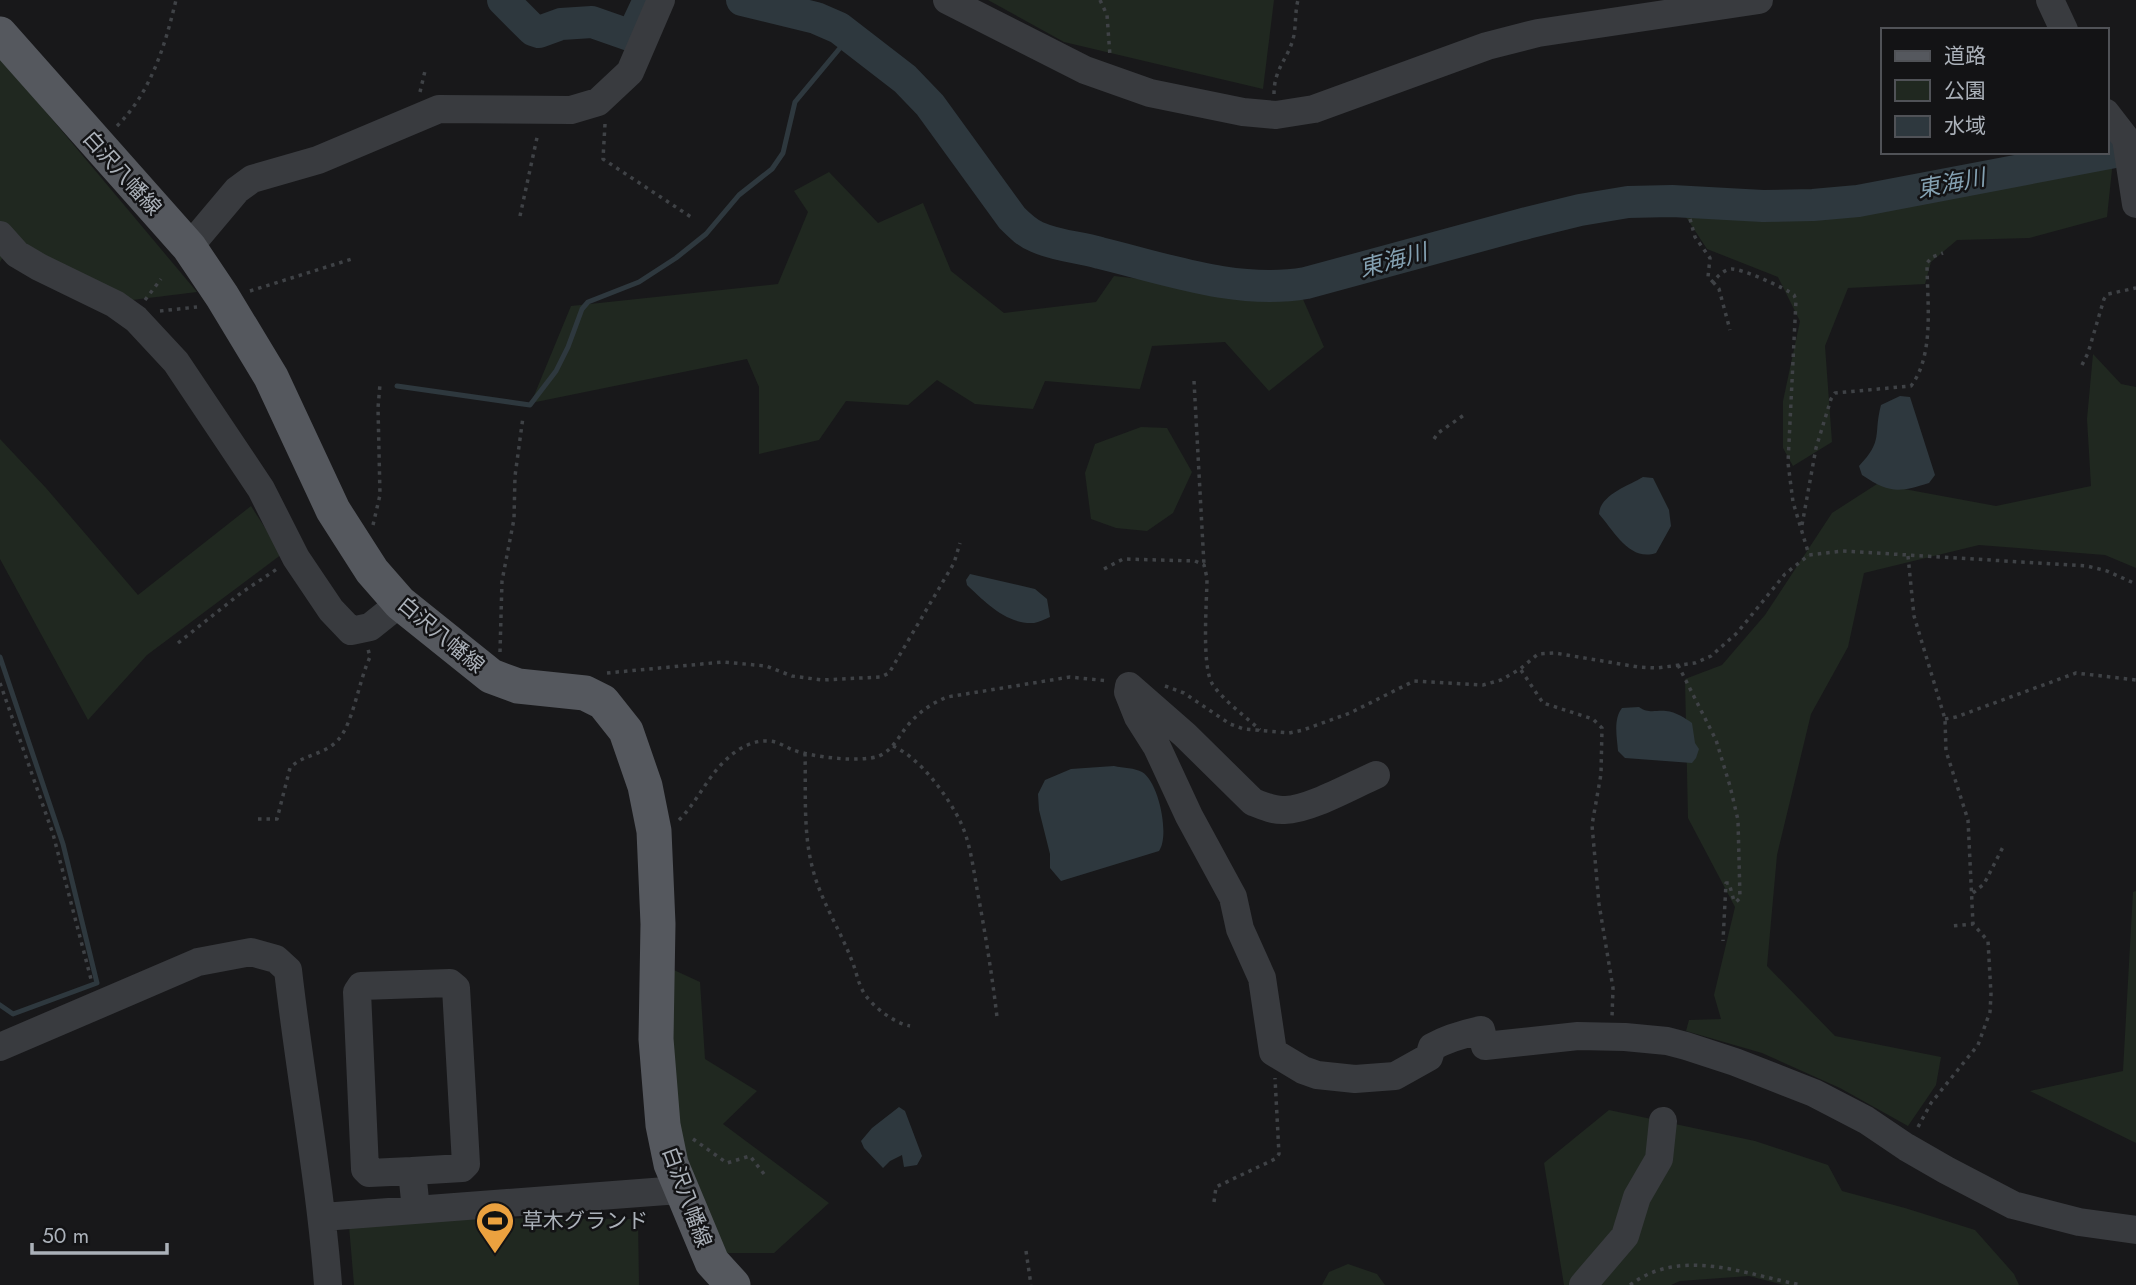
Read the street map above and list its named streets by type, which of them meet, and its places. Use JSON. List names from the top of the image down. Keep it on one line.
{"streets":{"main road":["白沢八幡線"]},"water":["東海川"],"places":{"sports":["草木グランド"]},"legend":["道路","公園","水域"],"scale_bar":"50 m"}
